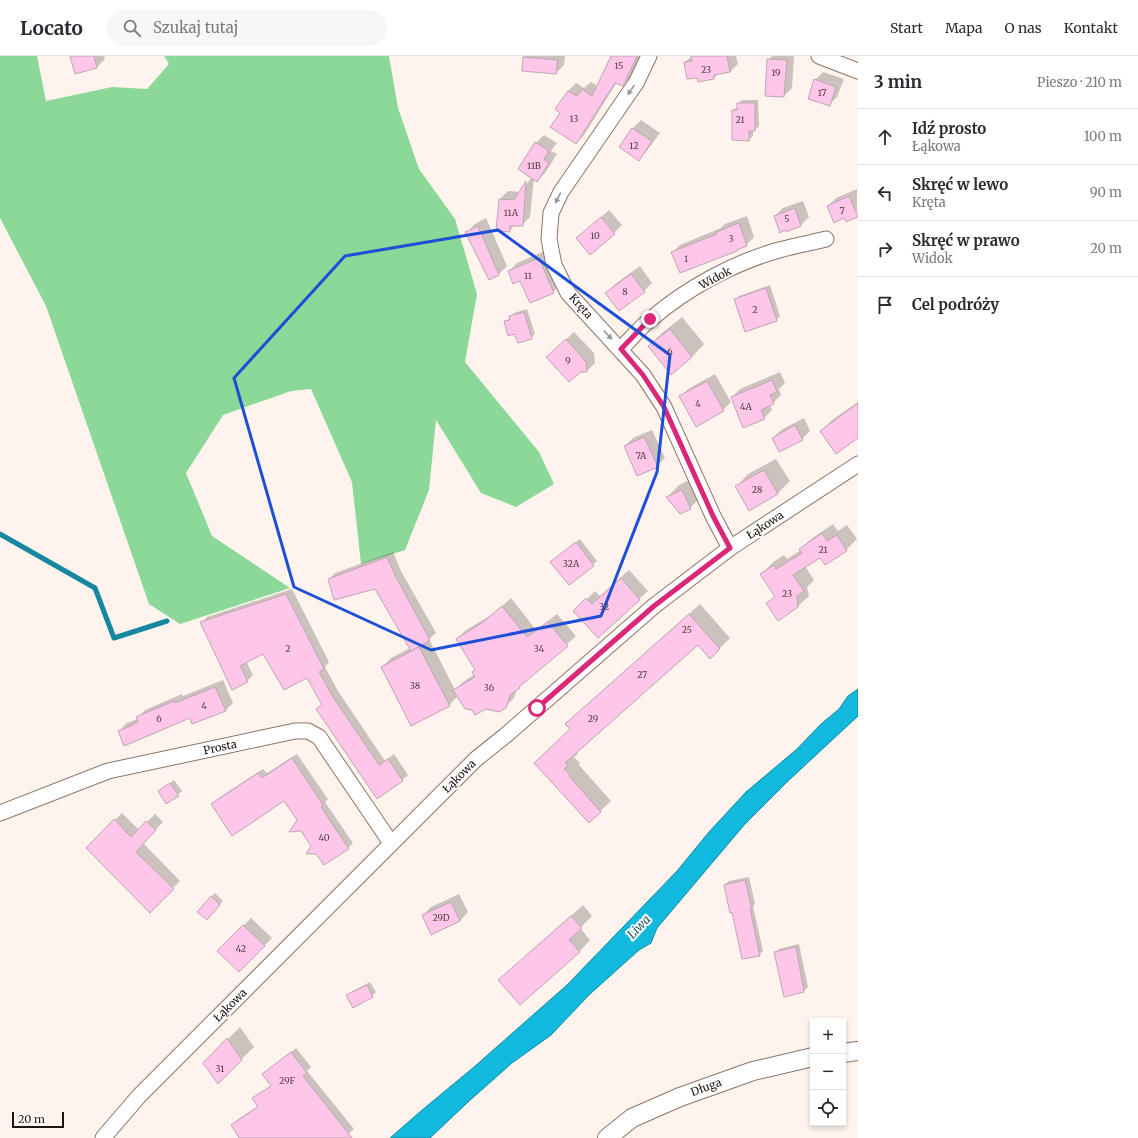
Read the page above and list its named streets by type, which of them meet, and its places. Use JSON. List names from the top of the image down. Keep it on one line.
{"streets":{"street":["Widok","Kręta","Łąkowa","Prosta","Długa"]},"crossings":[["Widok","Kręta"],["Kręta","Łąkowa"],["Łąkowa","Prosta"]],"one_way":["Kręta"],"water":["Liwa"],"house_numbers":["15","23","19","17","13","21","12","11B","7","11A","5","10","3","1","11","8","2","6","9","4","4A","7A","28","21","32A","23","32","25","2","34","27","38","36","4","6","29","40","29D","42","31","29F"],"scale_bar":"20 m","page":{"header":"Locato","search":"Szukaj tutaj","nav":["Start","Mapa","O nas","Kontakt"],"heading":["3 min","Pieszo · 210 m"],"list":[["Idź prosto","Łąkowa","100 m"],["Skręć w lewo","Kręta","90 m"],["Skręć w prawo","Widok","20 m"],"Cel podróży"],"map_buttons":["+","−"],"scale":"20 m"}}
